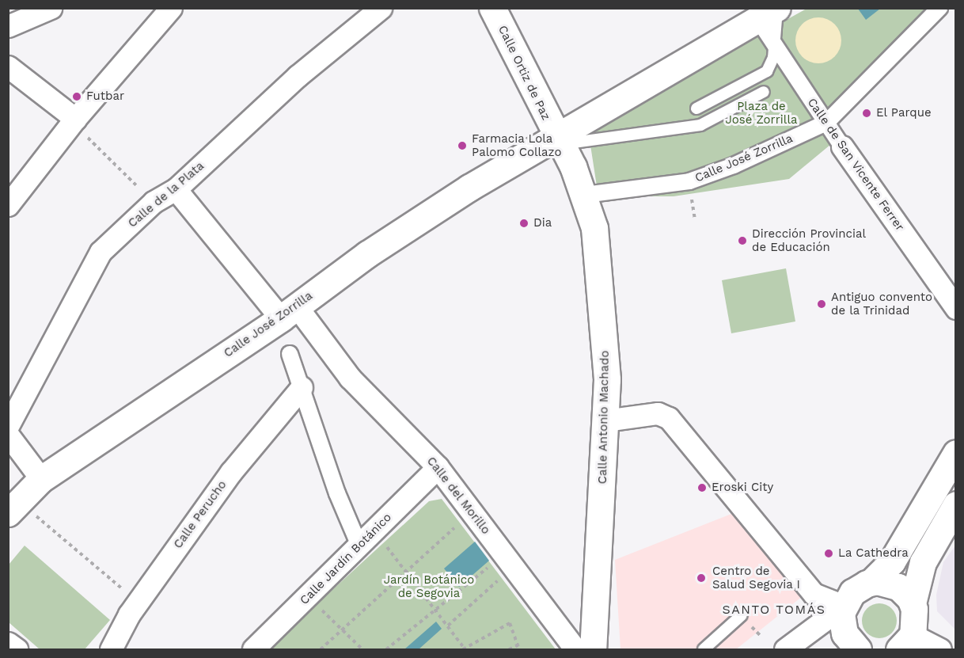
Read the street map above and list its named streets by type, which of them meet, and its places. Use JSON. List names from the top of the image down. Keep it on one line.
{"streets":{"street":["Calle Ortiz de Paz","Calle José Zorrilla","Calle de San Vicente Ferrer","Calle de la Plata","Calle Antonio Machado","Calle del Morillo","Calle Perucho","Calle Jardín Botánico"]},"crossings":[["Calle Ortiz de Paz","Calle José Zorrilla"],["Calle Ortiz de Paz","Calle Antonio Machado"],["Calle José Zorrilla","Calle de San Vicente Ferrer"],["Calle José Zorrilla","Calle Antonio Machado"],["Calle José Zorrilla","Calle del Morillo"],["Calle de la Plata","Calle del Morillo"],["Calle del Morillo","Calle Jardín Botánico"]],"districts":["SANTO TOMÁS"],"parks":["Plaza de José Zorrilla","Jardín Botánico de Segovia"],"places":["Futbar","El Parque","Farmacia Lola Palomo Collazo","Dia","Dirección Provincial de Educación","Antiguo convento de la Trinidad","Eroski City","La Cathedra","Centro de Salud Segovia I"]}
